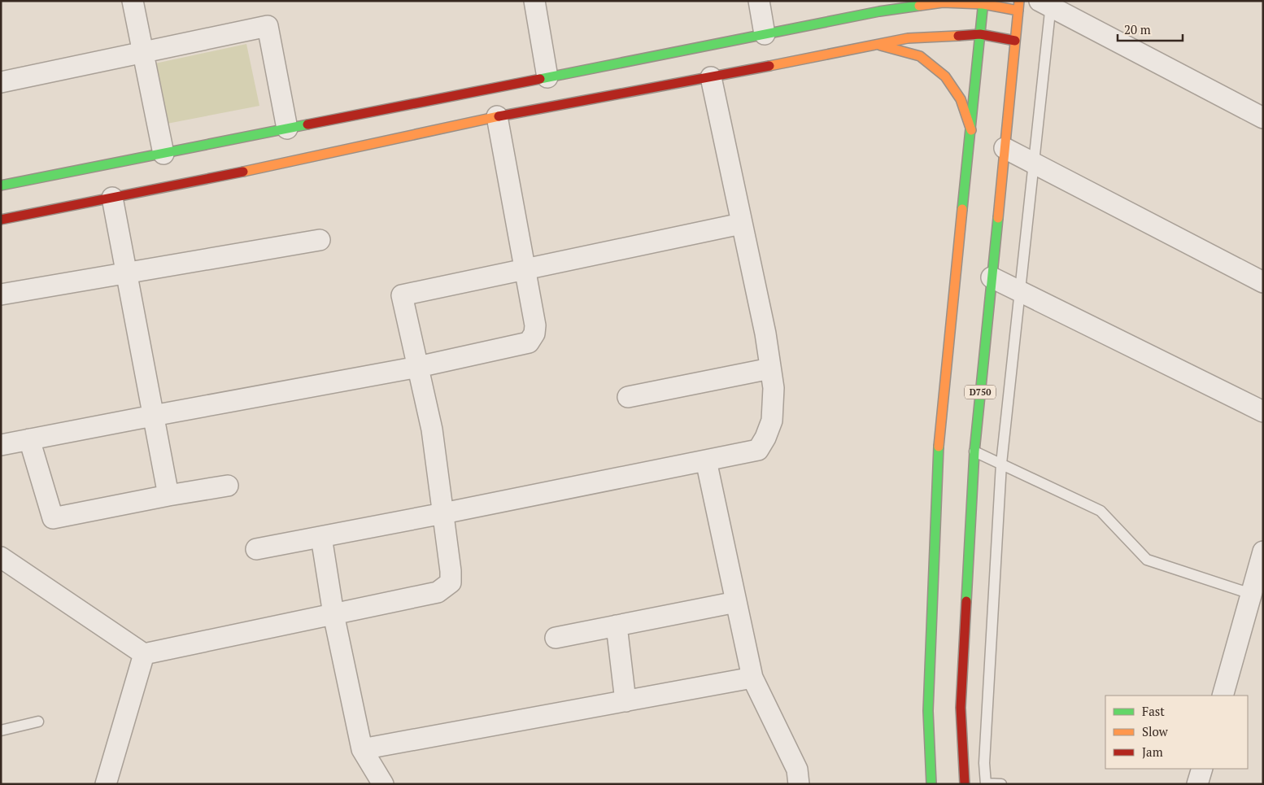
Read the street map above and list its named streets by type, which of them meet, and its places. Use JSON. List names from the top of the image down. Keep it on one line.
{"streets":{"main road":["D750"]},"legend":["Fast","Slow","Jam"],"scale_bar":"20 m"}
